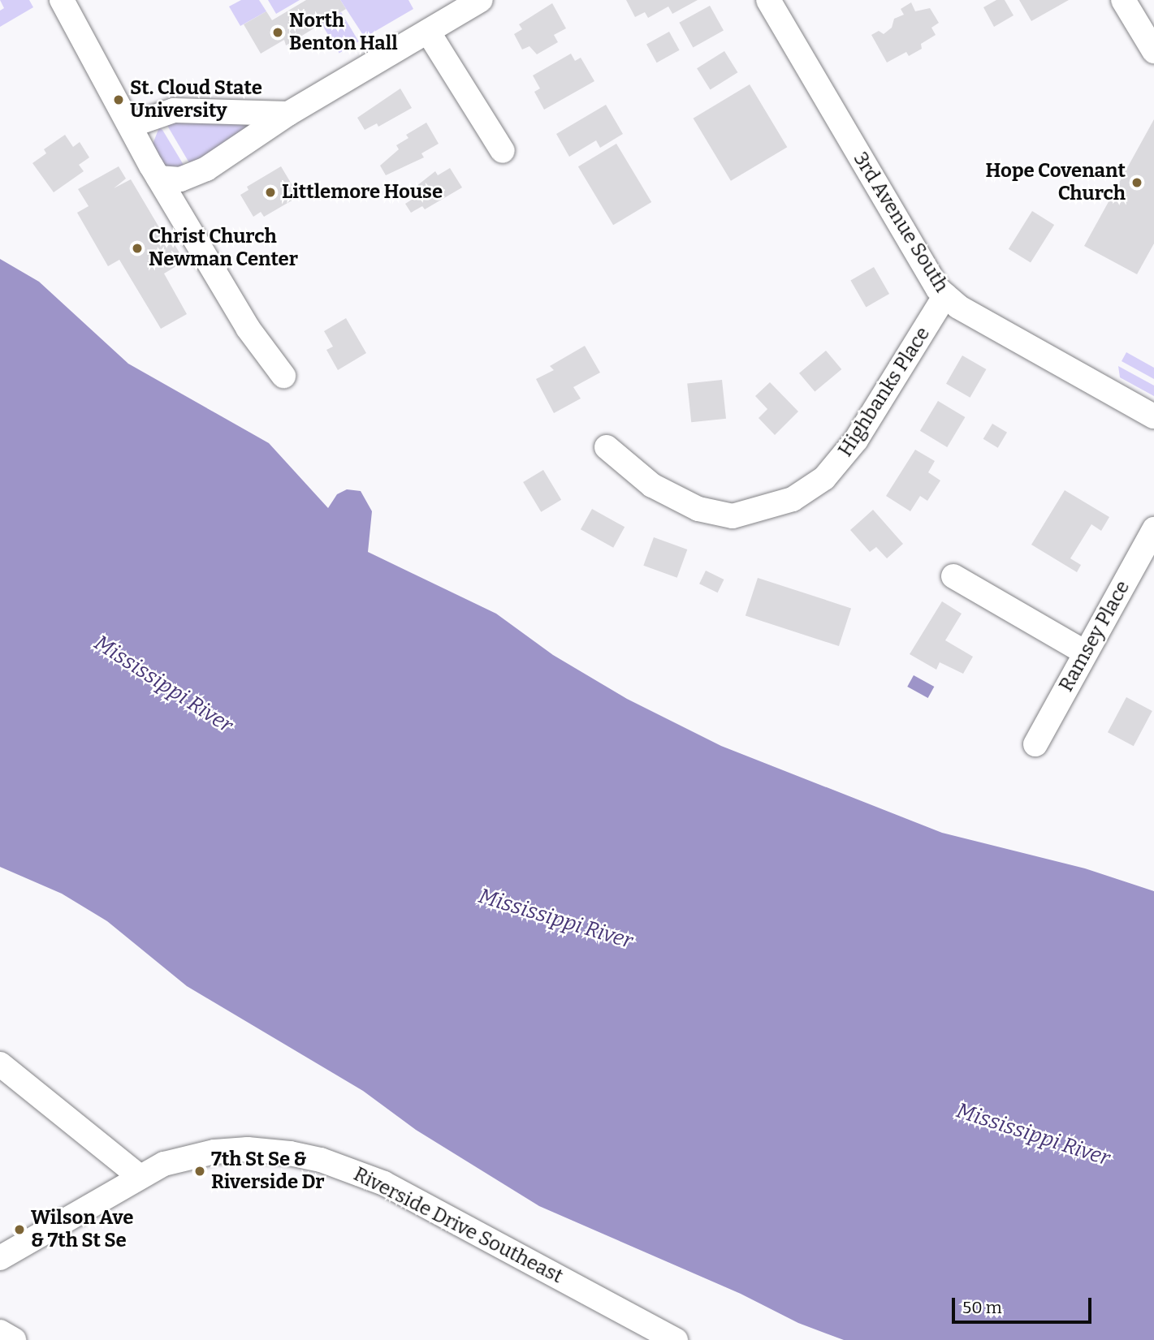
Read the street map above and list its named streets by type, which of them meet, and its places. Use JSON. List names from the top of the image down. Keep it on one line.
{"streets":{"street":["3rd Avenue South","Highbanks Place","Ramsey Place","Riverside Drive Southeast"]},"crossings":[["3rd Avenue South","Highbanks Place"]],"water":["Mississippi River"],"places":["North Benton Hall","St. Cloud State University","Hope Covenant Church","Littlemore House","Christ Church Newman Center","7th St Se & Riverside Dr","Wilson Ave & 7th St Se"],"scale_bar":"50 m"}
